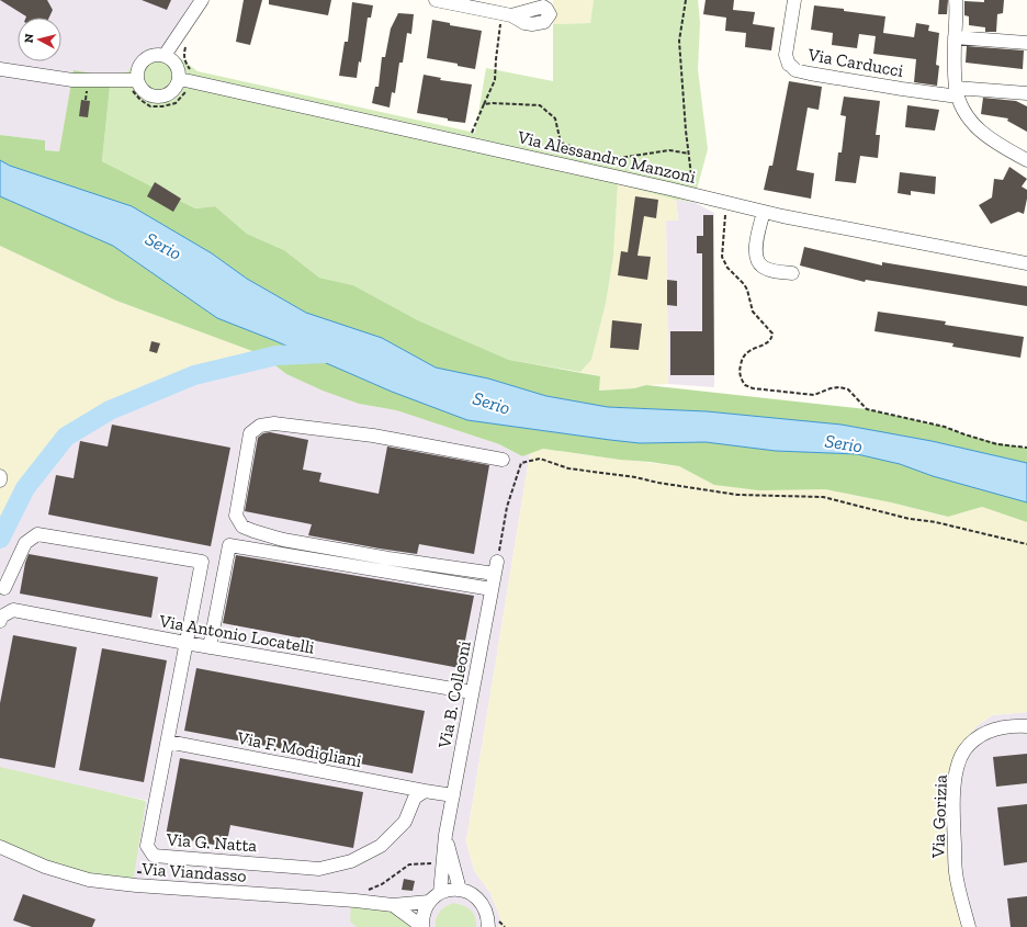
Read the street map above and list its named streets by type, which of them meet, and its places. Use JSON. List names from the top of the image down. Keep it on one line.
{"streets":{"street":["Via Carducci","Via Alessandro Manzoni","Via Antonio Locatelli","Via B. Colleoni","Via F. Modigliani","Via Gorizia","Via G. Natta","Via Viandasso"]},"crossings":[["Via Antonio Locatelli","Via B. Colleoni"],["Via Antonio Locatelli","Via G. Natta"],["Via B. Colleoni","Via Viandasso"],["Via F. Modigliani","Via G. Natta"]],"water":["Serio"],"north":"left"}
